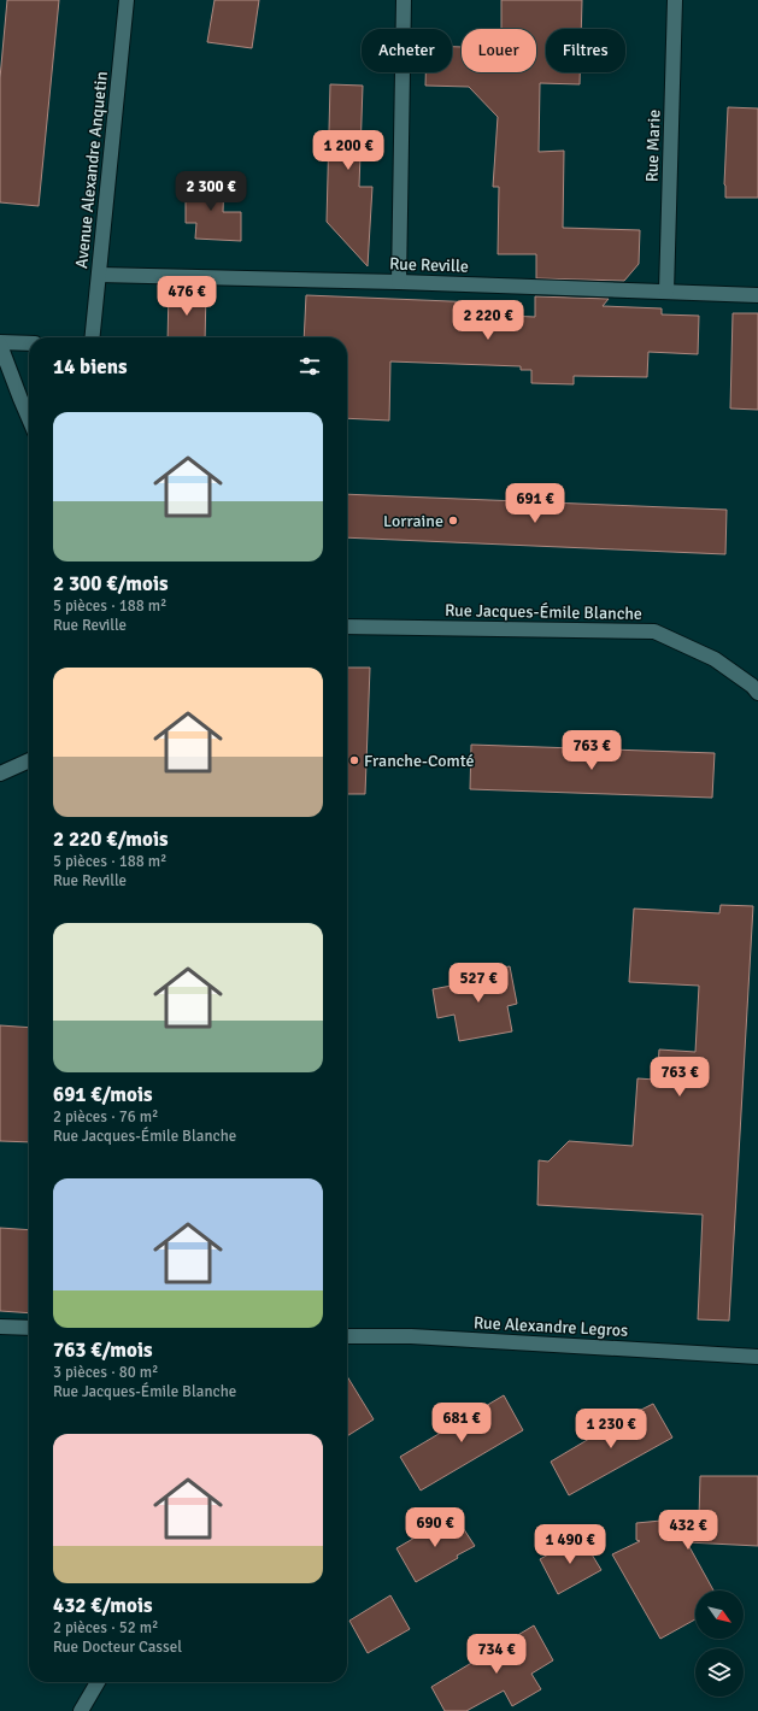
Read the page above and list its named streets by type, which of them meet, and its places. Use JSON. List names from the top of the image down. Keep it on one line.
{"streets":{"street":["Rue Marie","Avenue Alexandre Anquetin","Rue Reville","Rue Jacques-Émile Blanche","Rue Alexandre Legros"]},"crossings":[["Rue Marie","Rue Reville"],["Avenue Alexandre Anquetin","Rue Reville"]],"places":["Lorraine","Franche-Comté"],"north":"bottom right","page":{"chip":["Acheter","Louer","Filtres"],"price":["1 200 €","2 300 €","476 €","2 220 €","691 €","763 €","527 €","763 €","681 €","1 230 €","690 €","432 €","1 490 €","734 €"],"heading":"14 biens","list":[{"name":"2 300 €/mois","note":"5 pièces · 188 m² · Rue Reville"},{"name":"2 220 €/mois","note":"5 pièces · 188 m² · Rue Reville"},{"name":"691 €/mois","note":"2 pièces · 76 m² · Rue Jacques-Émile Blanche"},{"name":"763 €/mois","note":"3 pièces · 80 m² · Rue Jacques-Émile Blanche"},{"name":"432 €/mois","note":"2 pièces · 52 m² · Rue Docteur Cassel"}]}}
